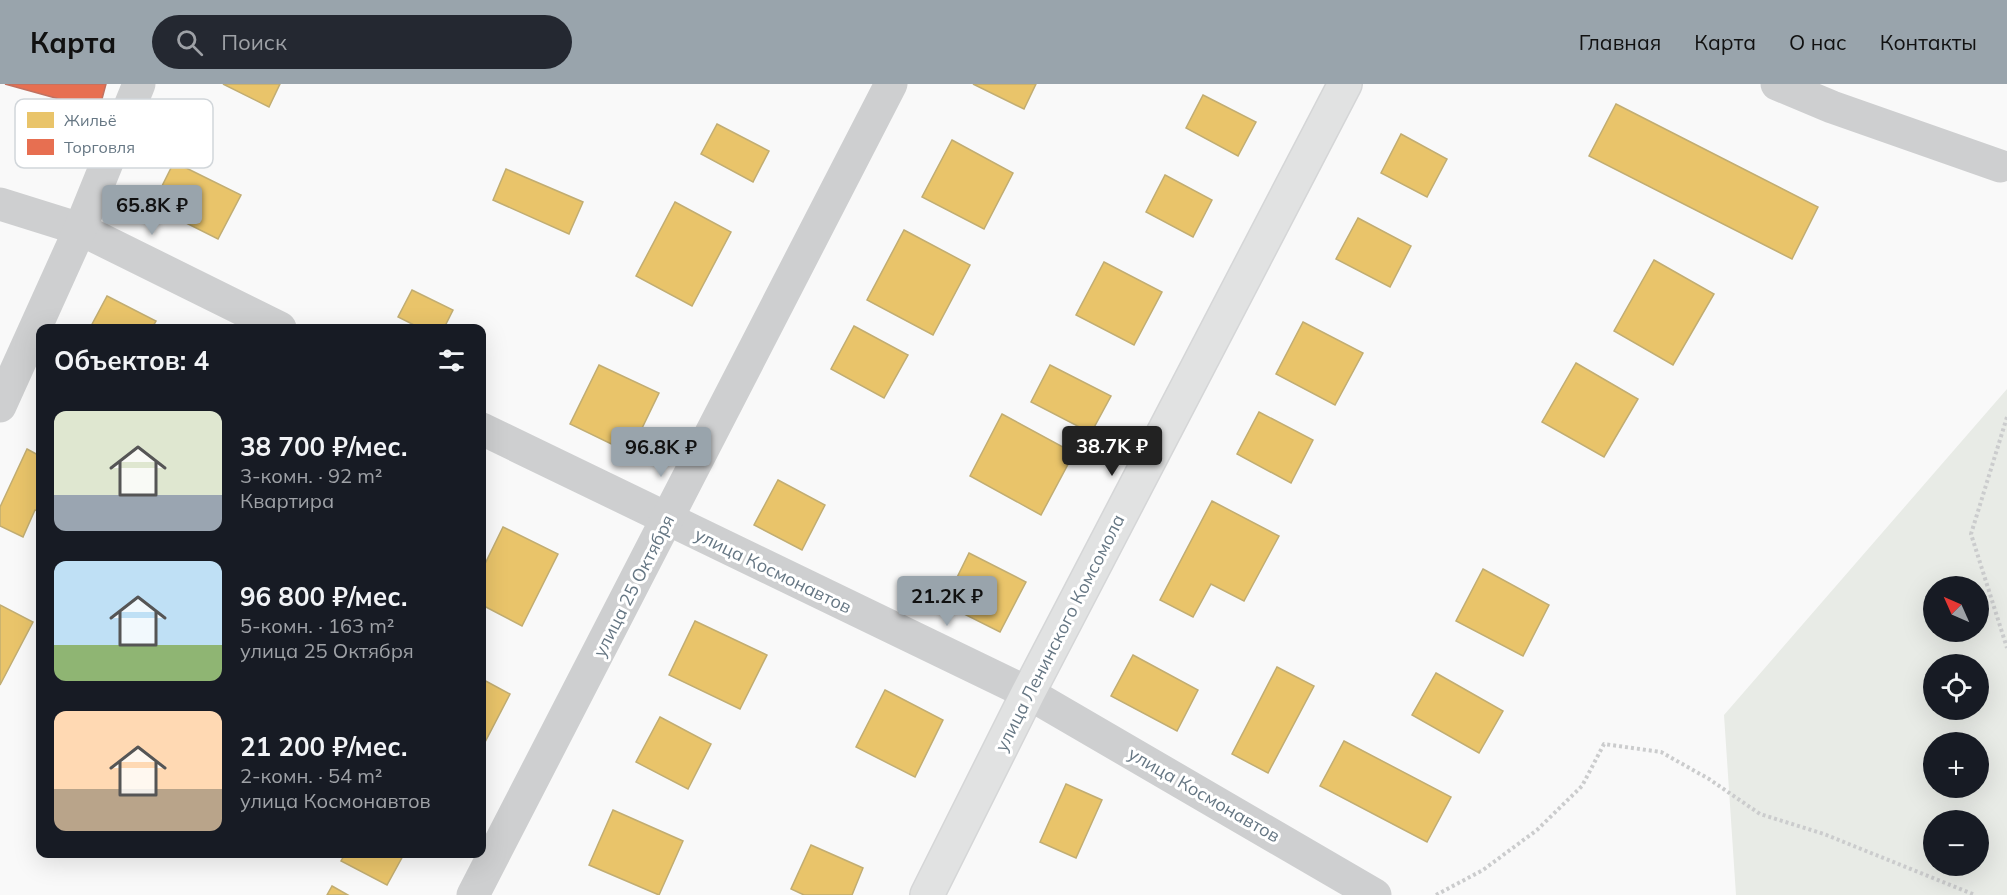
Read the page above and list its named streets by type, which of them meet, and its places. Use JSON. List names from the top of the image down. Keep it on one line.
{"streets":{"main road":["улица Ленинского Комсомола"],"street":["улица Космонавтов","улица 25 Октября"]},"crossings":[["улица Космонавтов","улица 25 Октября"],["улица Космонавтов","улица Ленинского Комсомола"]],"legend":["Жильё","Торговля"],"north":"top left","page":{"header":"Карта","search":"Поиск","nav":["Главная","Карта","О нас","Контакты"],"price":["65.8K ₽","38.7K ₽","96.8K ₽","21.2K ₽"],"heading":"Объектов: 4","list":[{"name":"38 700 ₽/мес.","note":"3-комн. · 92 m² · Квартира"},{"name":"96 800 ₽/мес.","note":"5-комн. · 163 m² · улица 25 Октября"},{"name":"21 200 ₽/мес.","note":"2-комн. · 54 m² · улица Космонавтов"}],"map_buttons":["+","−"]}}
